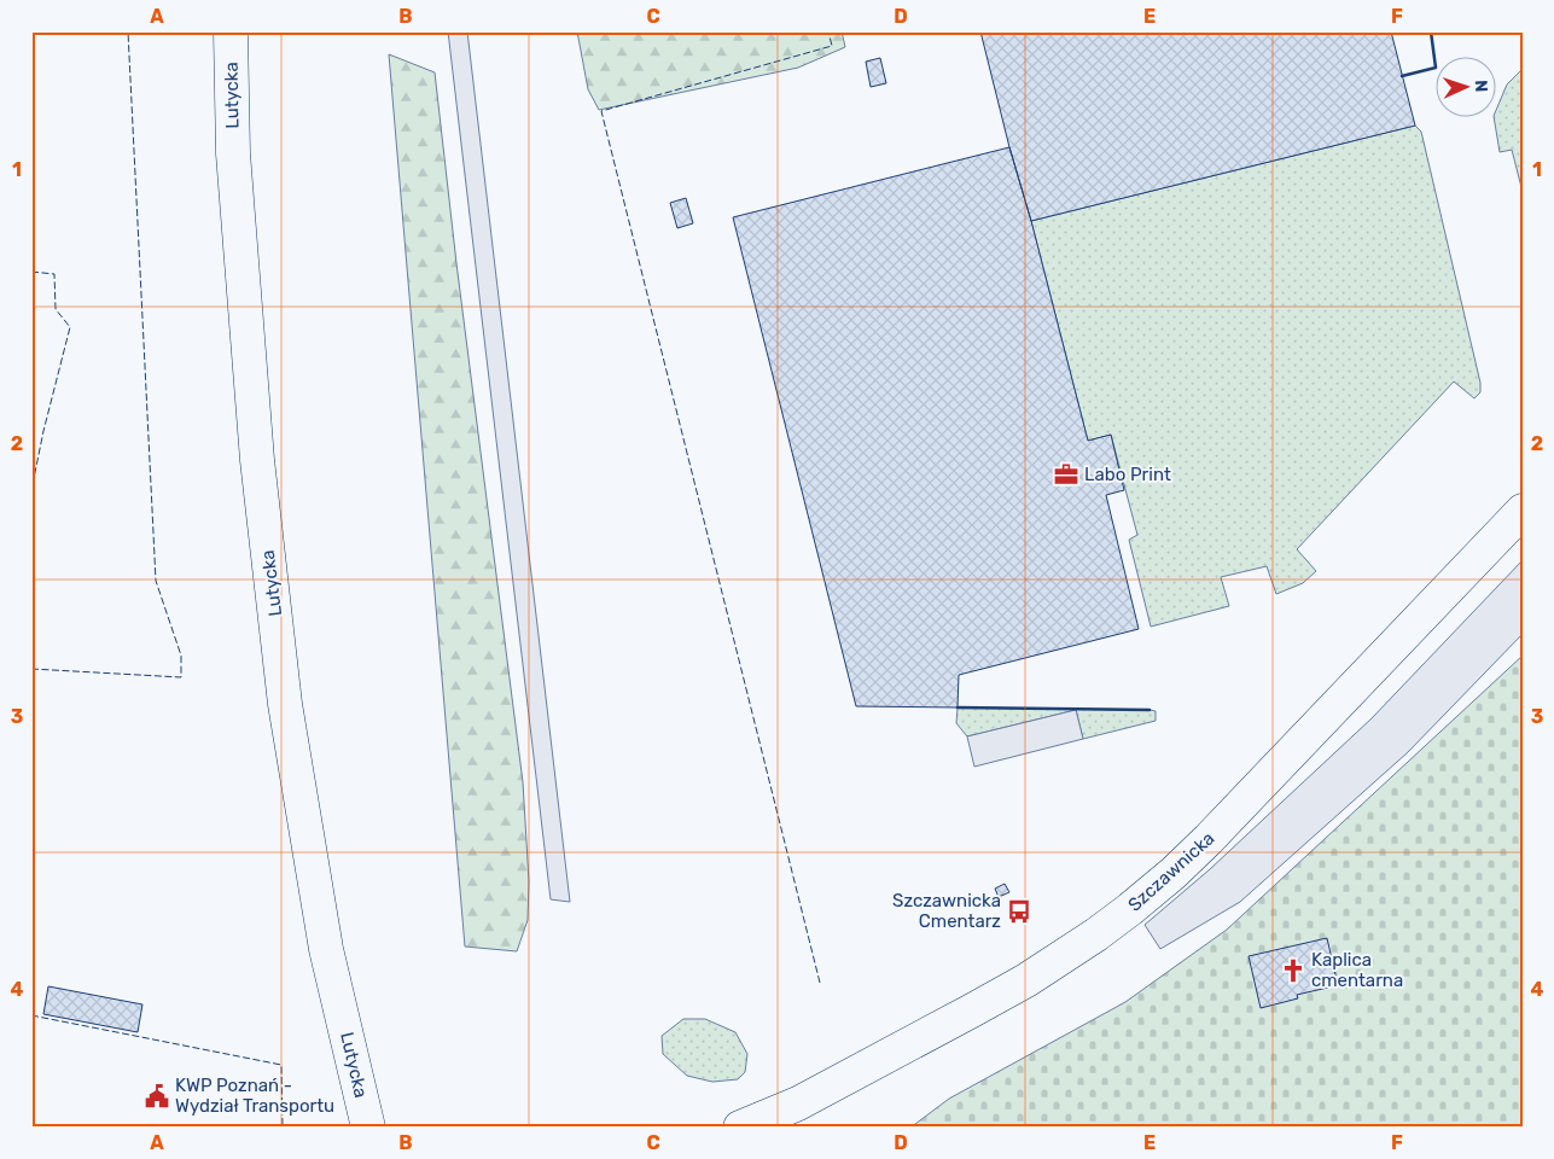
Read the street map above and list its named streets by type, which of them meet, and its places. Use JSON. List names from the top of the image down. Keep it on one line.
{"streets":{"main road":["Lutycka","Szczawnicka"]},"places":{"office":["Labo Print"],"bus stop":["Szczawnicka Cmentarz"],"church":["Kaplica cmentarna"],"public building":["KWP Poznań - Wydział Transportu"]},"north":"right","grid":{"columns":["A","B","C","D","E","F"],"rows":["1","2","3","4"]}}
